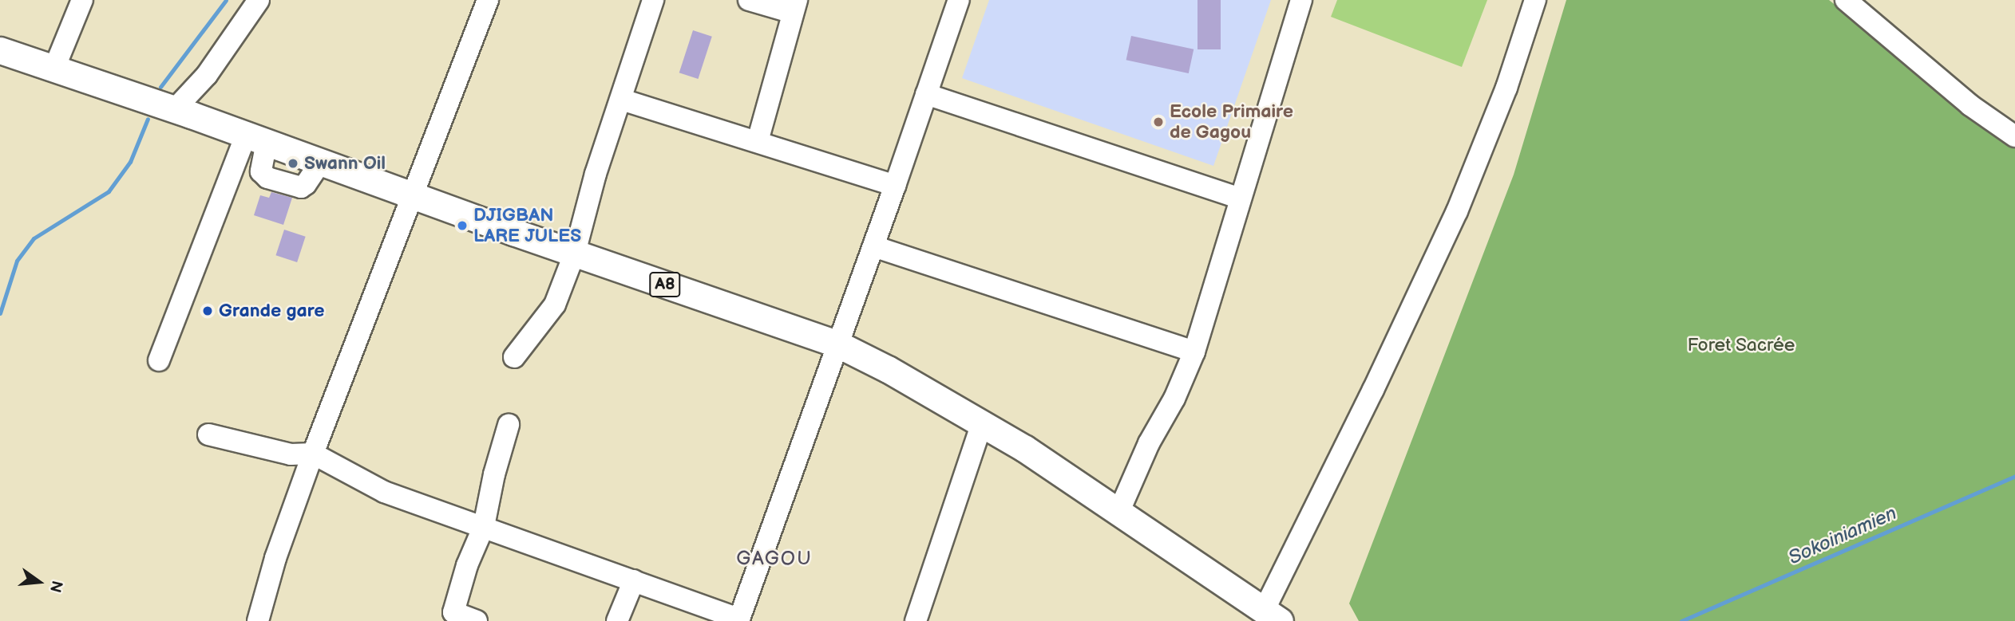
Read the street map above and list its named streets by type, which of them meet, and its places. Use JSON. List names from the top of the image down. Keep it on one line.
{"streets":{"main road":["A8"]},"districts":["GAGOU"],"water":["Sokoiniamien"],"parks":["Foret Sacrée"],"places":["Ecole Primaire de Gagou","Swann Oil","DJIGBAN LARE JULES","Grande gare"],"north":"right"}
